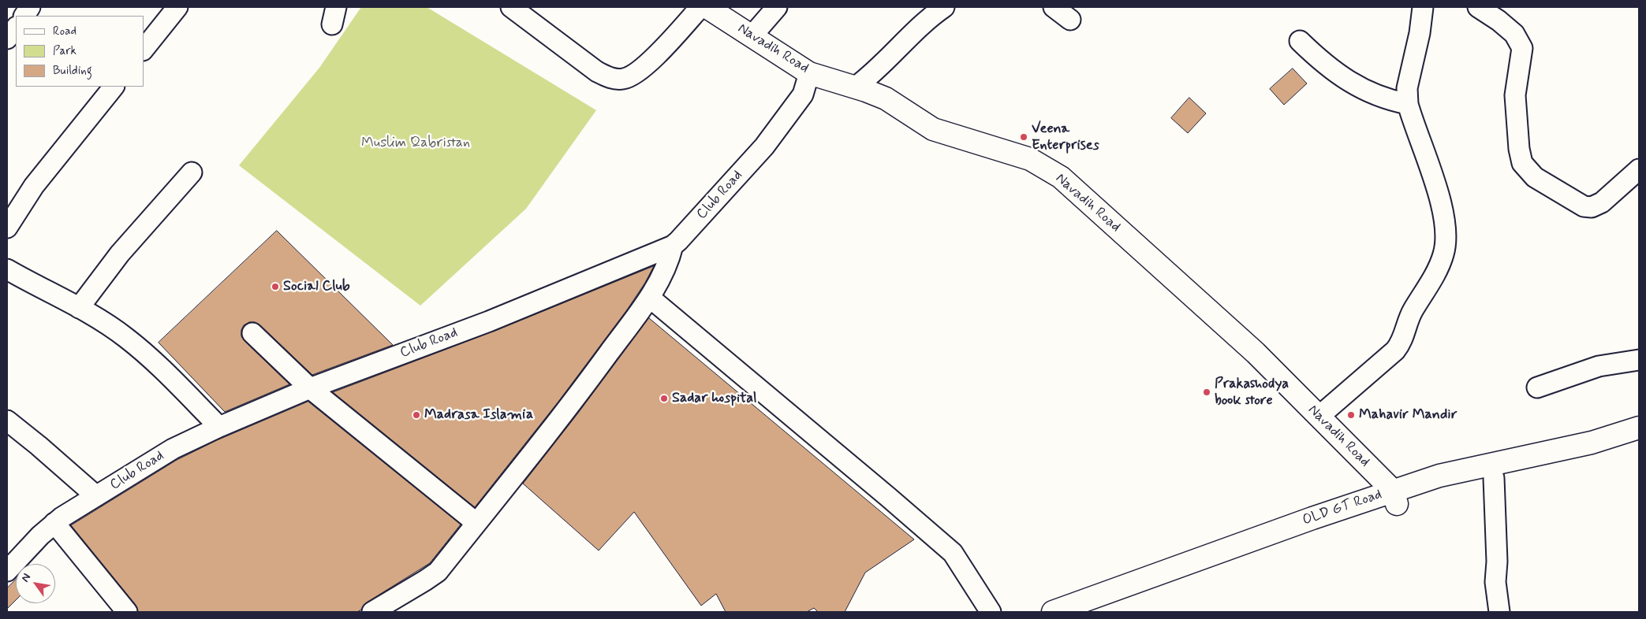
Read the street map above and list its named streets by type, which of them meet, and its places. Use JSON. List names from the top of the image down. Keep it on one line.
{"streets":{"main road":["Navadih Road","OLD GT Road"],"street":["Club Road"]},"crossings":[["Navadih Road","Club Road"],["Navadih Road","OLD GT Road"]],"parks":["Muslim Qabristan"],"places":["Veena Enterprises","Social Club","Prakashodya book store","Sadar hospital","Madrasa Islamia","Mahavir Mandir"],"legend":["Road","Park","Building"],"north":"top left"}
